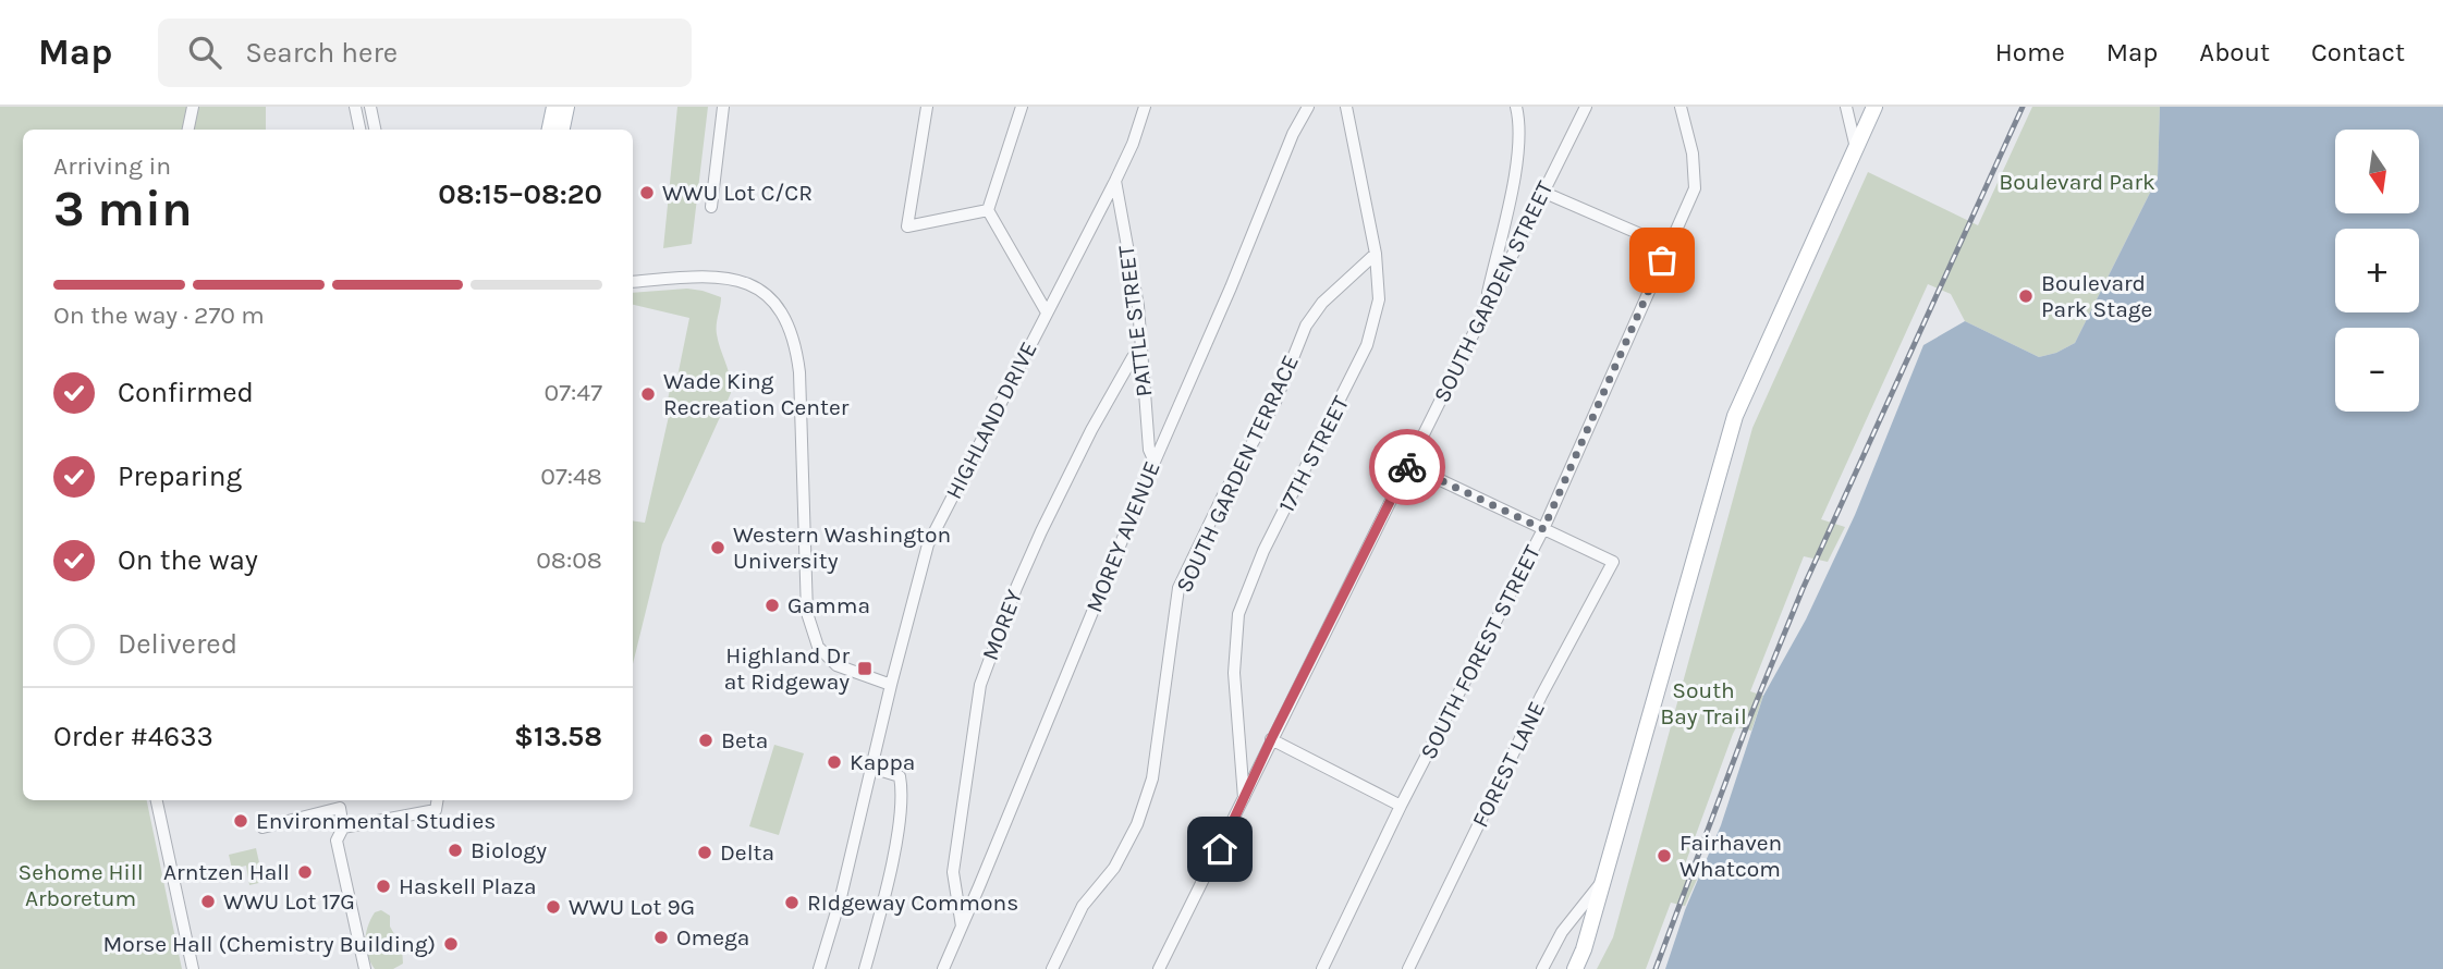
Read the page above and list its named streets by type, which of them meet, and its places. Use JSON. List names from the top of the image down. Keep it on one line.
{"streets":{"street":["SOUTH GARDEN STREET","PATTLE STREET","HIGHLAND DRIVE","17TH STREET","SOUTH GARDEN TERRACE","MOREY AVENUE","MOREY","SOUTH FOREST STREET","FOREST LANE"]},"crossings":[["SOUTH GARDEN STREET","17TH STREET"],["PATTLE STREET","HIGHLAND DRIVE"],["PATTLE STREET","MOREY AVENUE"],["PATTLE STREET","MOREY"],["17TH STREET","SOUTH GARDEN TERRACE"],["MOREY AVENUE","MOREY"],["SOUTH FOREST STREET","FOREST LANE"]],"parks":["Boulevard Park","South Bay Trail","Sehome Hill Arboretum"],"places":{"other":["WWU Lot C/CR","Boulevard Park Stage","Wade King Recreation Center","Western Washington University","Gamma","Beta","Kappa","Environmental Studies","Biology","Delta","Fairhaven Whatcom","Arntzen Hall","Haskell Plaza","WWU Lot 17G","RIdgeway Commons","WWU Lot 9G","Omega","Morse Hall (Chemistry Building)"],"transit":["Highland Dr at Ridgeway"]},"north":"bottom","page":{"header":"Map","search":"Search here","nav":["Home","Map","About","Contact"],"map_buttons":["+","−"],"heading":["3 min","Arriving in","08:15–08:20"],"panel":["Order #4633","$13.58"],"bar":"On the way · 270 m","list":[["Confirmed","07:47"],["Preparing","07:48"],["On the way","08:08"],"Delivered"]}}
